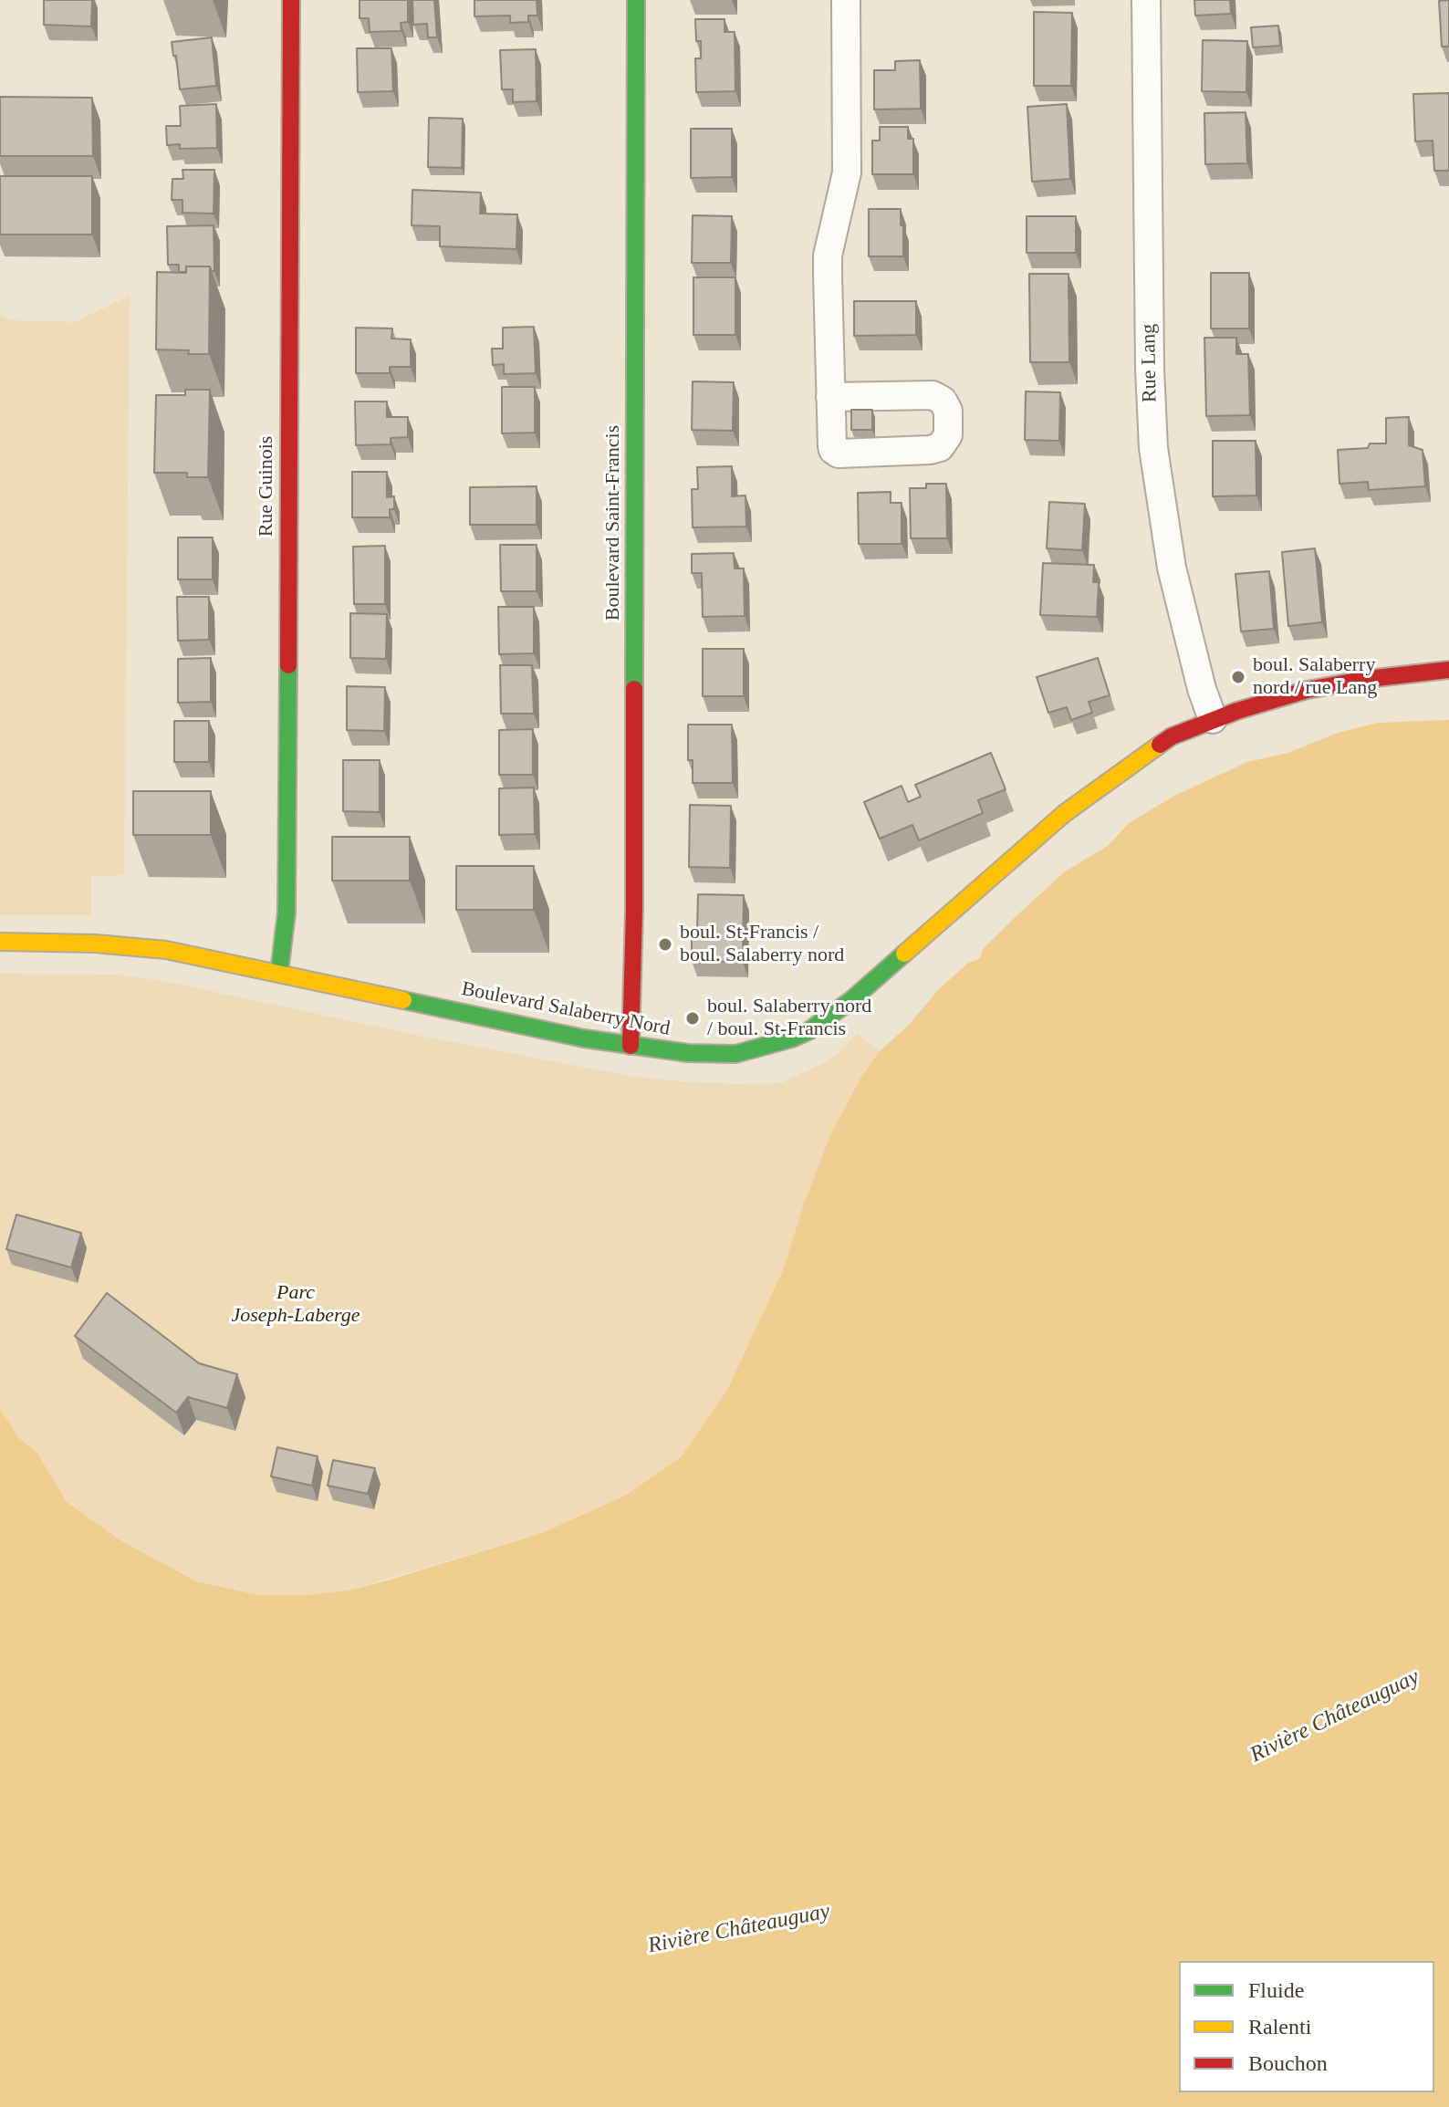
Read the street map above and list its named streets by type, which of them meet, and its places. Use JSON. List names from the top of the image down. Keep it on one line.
{"streets":{"street":["Rue Lang","Rue Guinois","Boulevard Saint-Francis","Boulevard Salaberry Nord"]},"crossings":[["Rue Lang","Boulevard Salaberry Nord"],["Rue Guinois","Boulevard Salaberry Nord"],["Boulevard Saint-Francis","Boulevard Salaberry Nord"]],"water":["Rivière Châteauguay"],"parks":["Parc Joseph-Laberge"],"places":["boul. Salaberry nord / rue Lang","boul. St-Francis / boul. Salaberry nord","boul. Salaberry nord / boul. St-Francis"],"legend":["Fluide","Ralenti","Bouchon"]}
